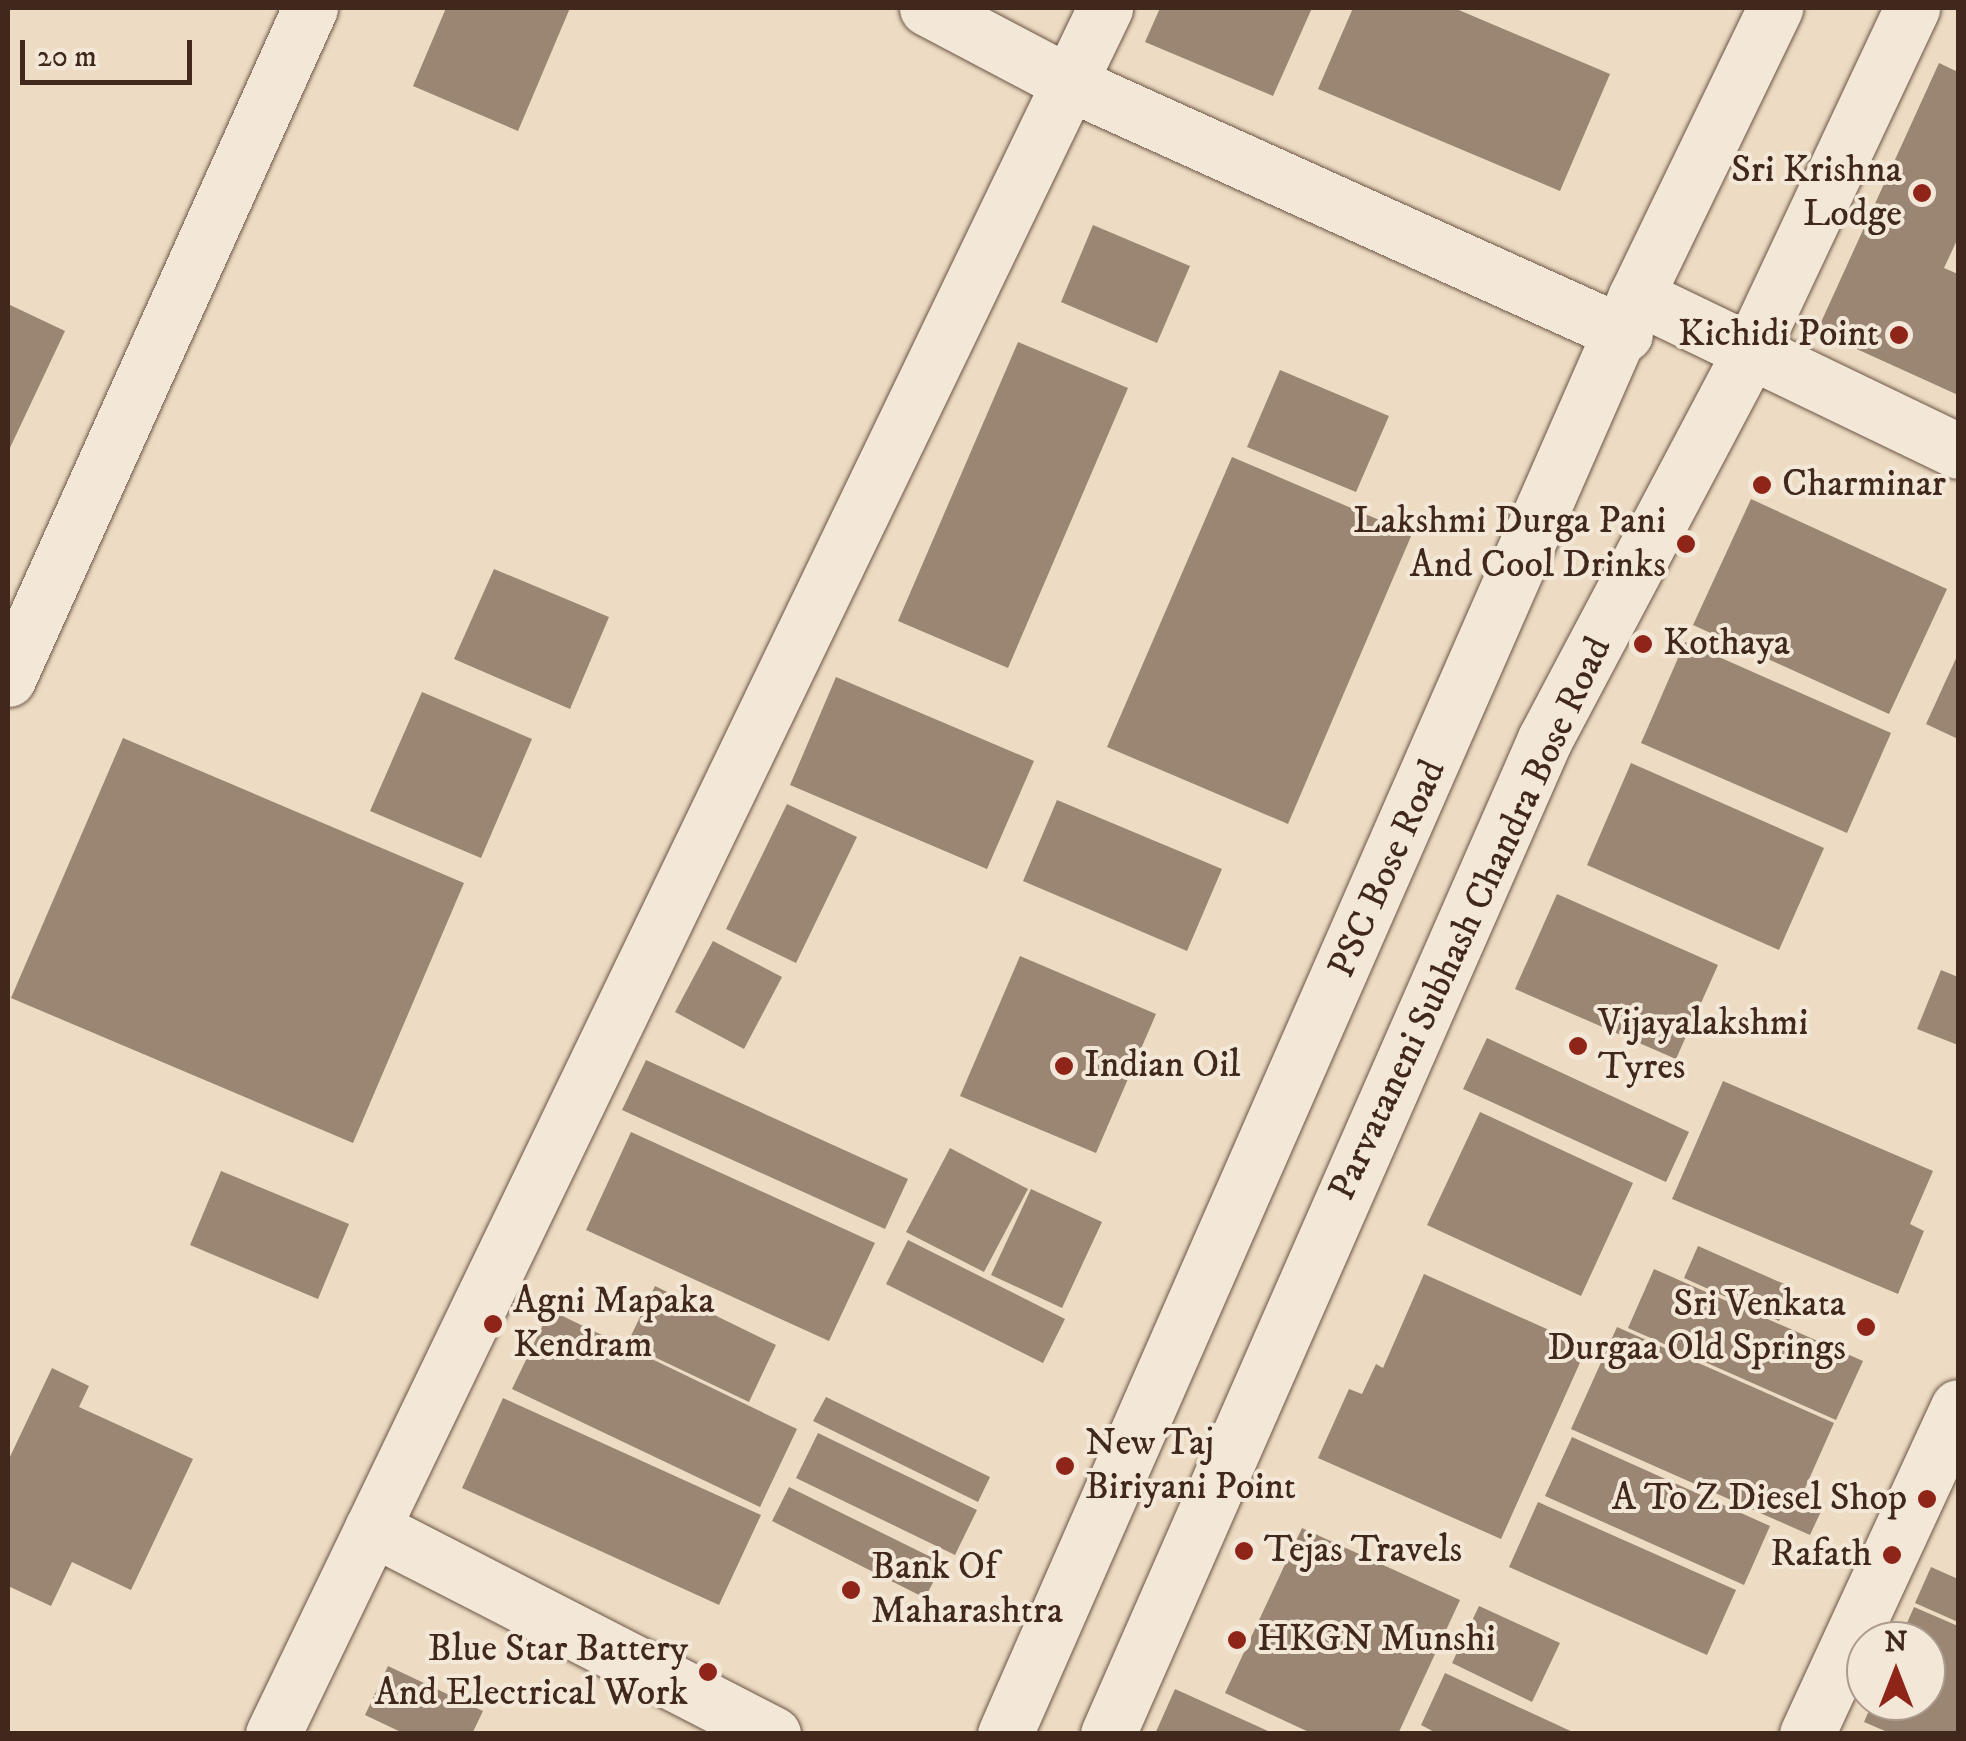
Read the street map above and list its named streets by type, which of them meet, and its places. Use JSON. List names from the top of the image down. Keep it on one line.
{"streets":{"street":["PSC Bose Road","Parvataneni Subhash Chandra Bose Road"]},"places":["Sri Krishna Lodge","Kichidi Point","Charminar","Lakshmi Durga Pani And Cool Drinks","Kothaya","Vijayalakshmi Tyres","Indian Oil","Agni Mapaka Kendram","Sri Venkata Durgaa Old Springs","New Taj Biriyani Point","A To Z Diesel Shop","Tejas Travels","Rafath","Bank Of Maharashtra","HKGN Munshi","Blue Star Battery And Electrical Work"],"scale_bar":"20 m","north":"top"}
